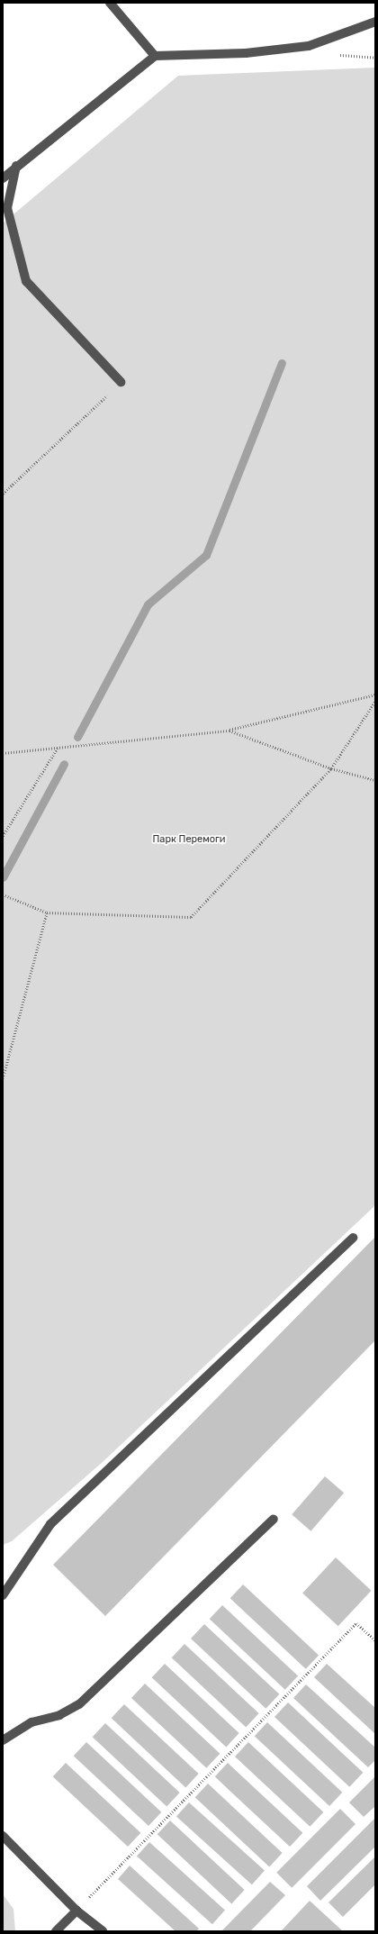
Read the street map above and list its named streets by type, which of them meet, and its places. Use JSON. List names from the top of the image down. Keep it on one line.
{"parks":["Парк Перемоги"]}
